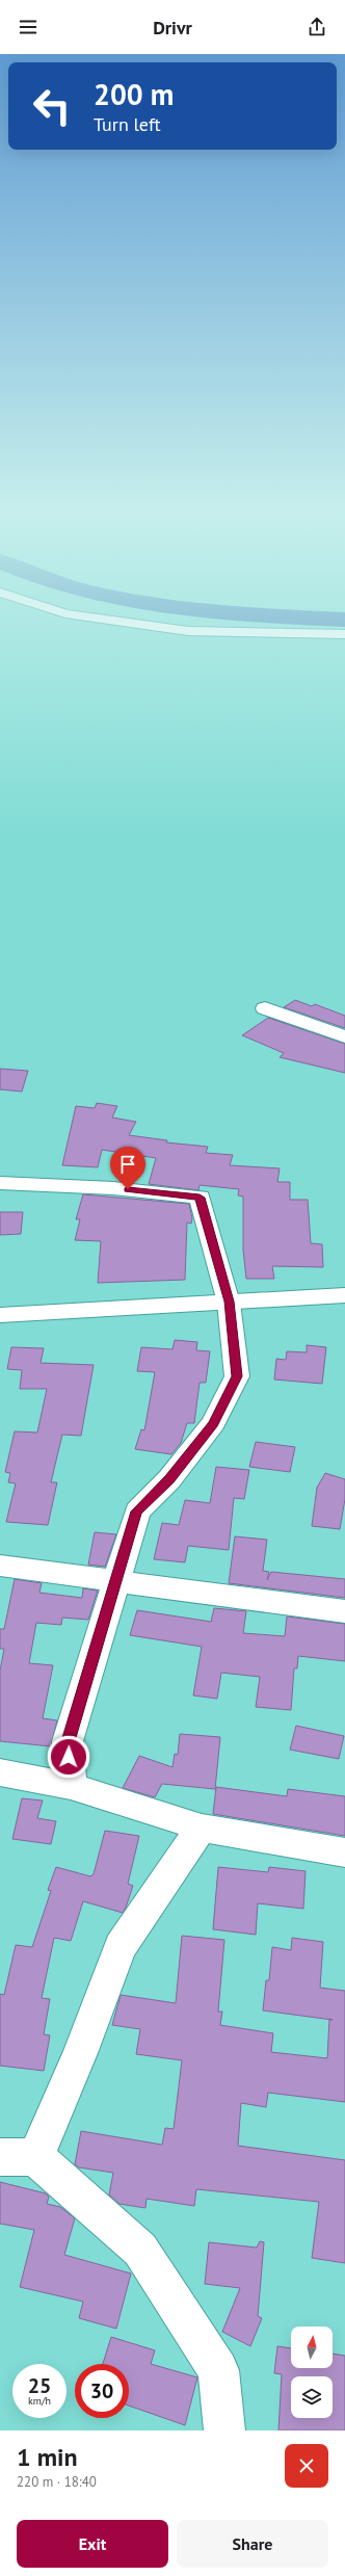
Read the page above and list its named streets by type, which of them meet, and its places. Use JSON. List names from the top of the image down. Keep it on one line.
{"north":"top","page":{"header":"Drivr","turn":["200 m","Turn left"],"speed":"25 km/h","limit":"30","heading":["1 min","220 m · 18:40"],"buttons":["Exit","Share"]}}
